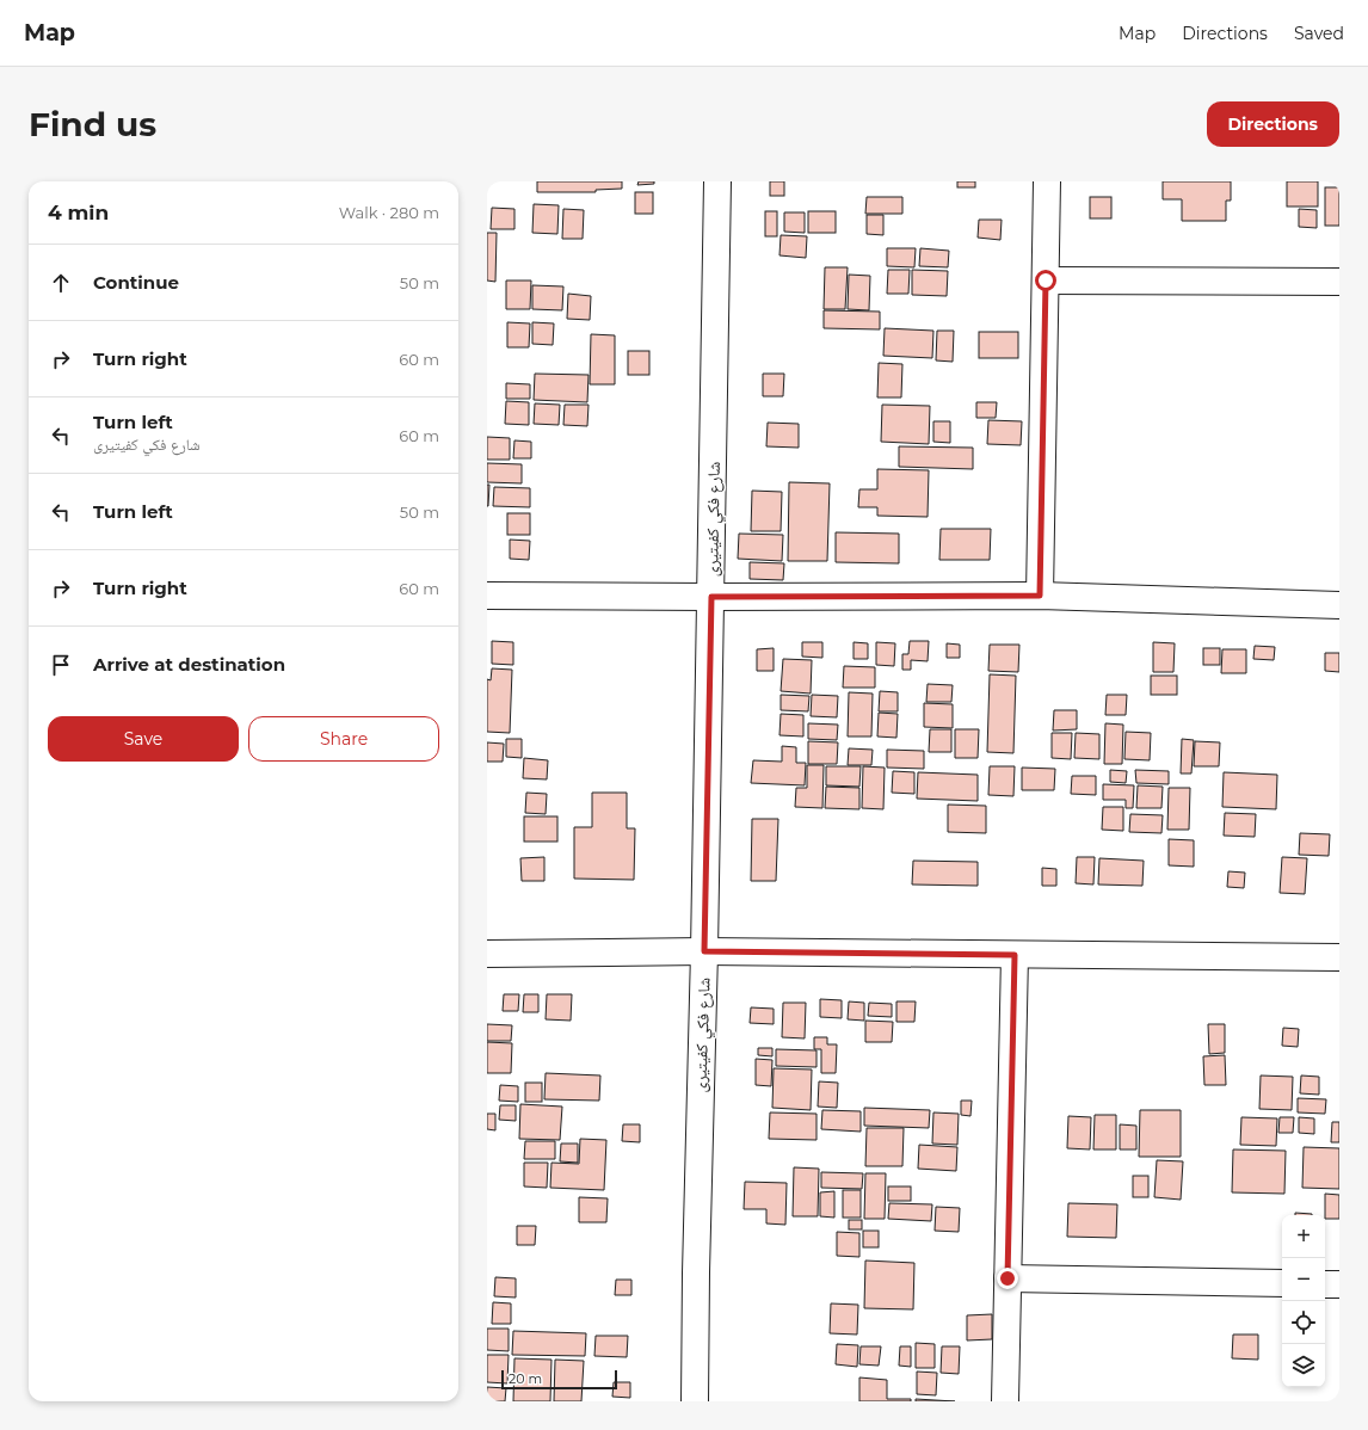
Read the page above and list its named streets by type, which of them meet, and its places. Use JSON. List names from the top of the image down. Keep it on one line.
{"streets":{"street":["شارع فكي كفيتيرى"]},"scale_bar":"20 m","page":{"header":"Map","nav":["Map","Directions","Saved"],"buttons":["Directions",["Save","Share"]],"title":"Find us","heading":["4 min","Walk · 280 m"],"list":[["Continue","50 m"],["Turn right","60 m"],["Turn left","شارع فكي كفيتيرى","60 m"],["Turn left","50 m"],["Turn right","60 m"],"Arrive at destination"],"map_buttons":["+","−"],"scale":"20 m"}}
